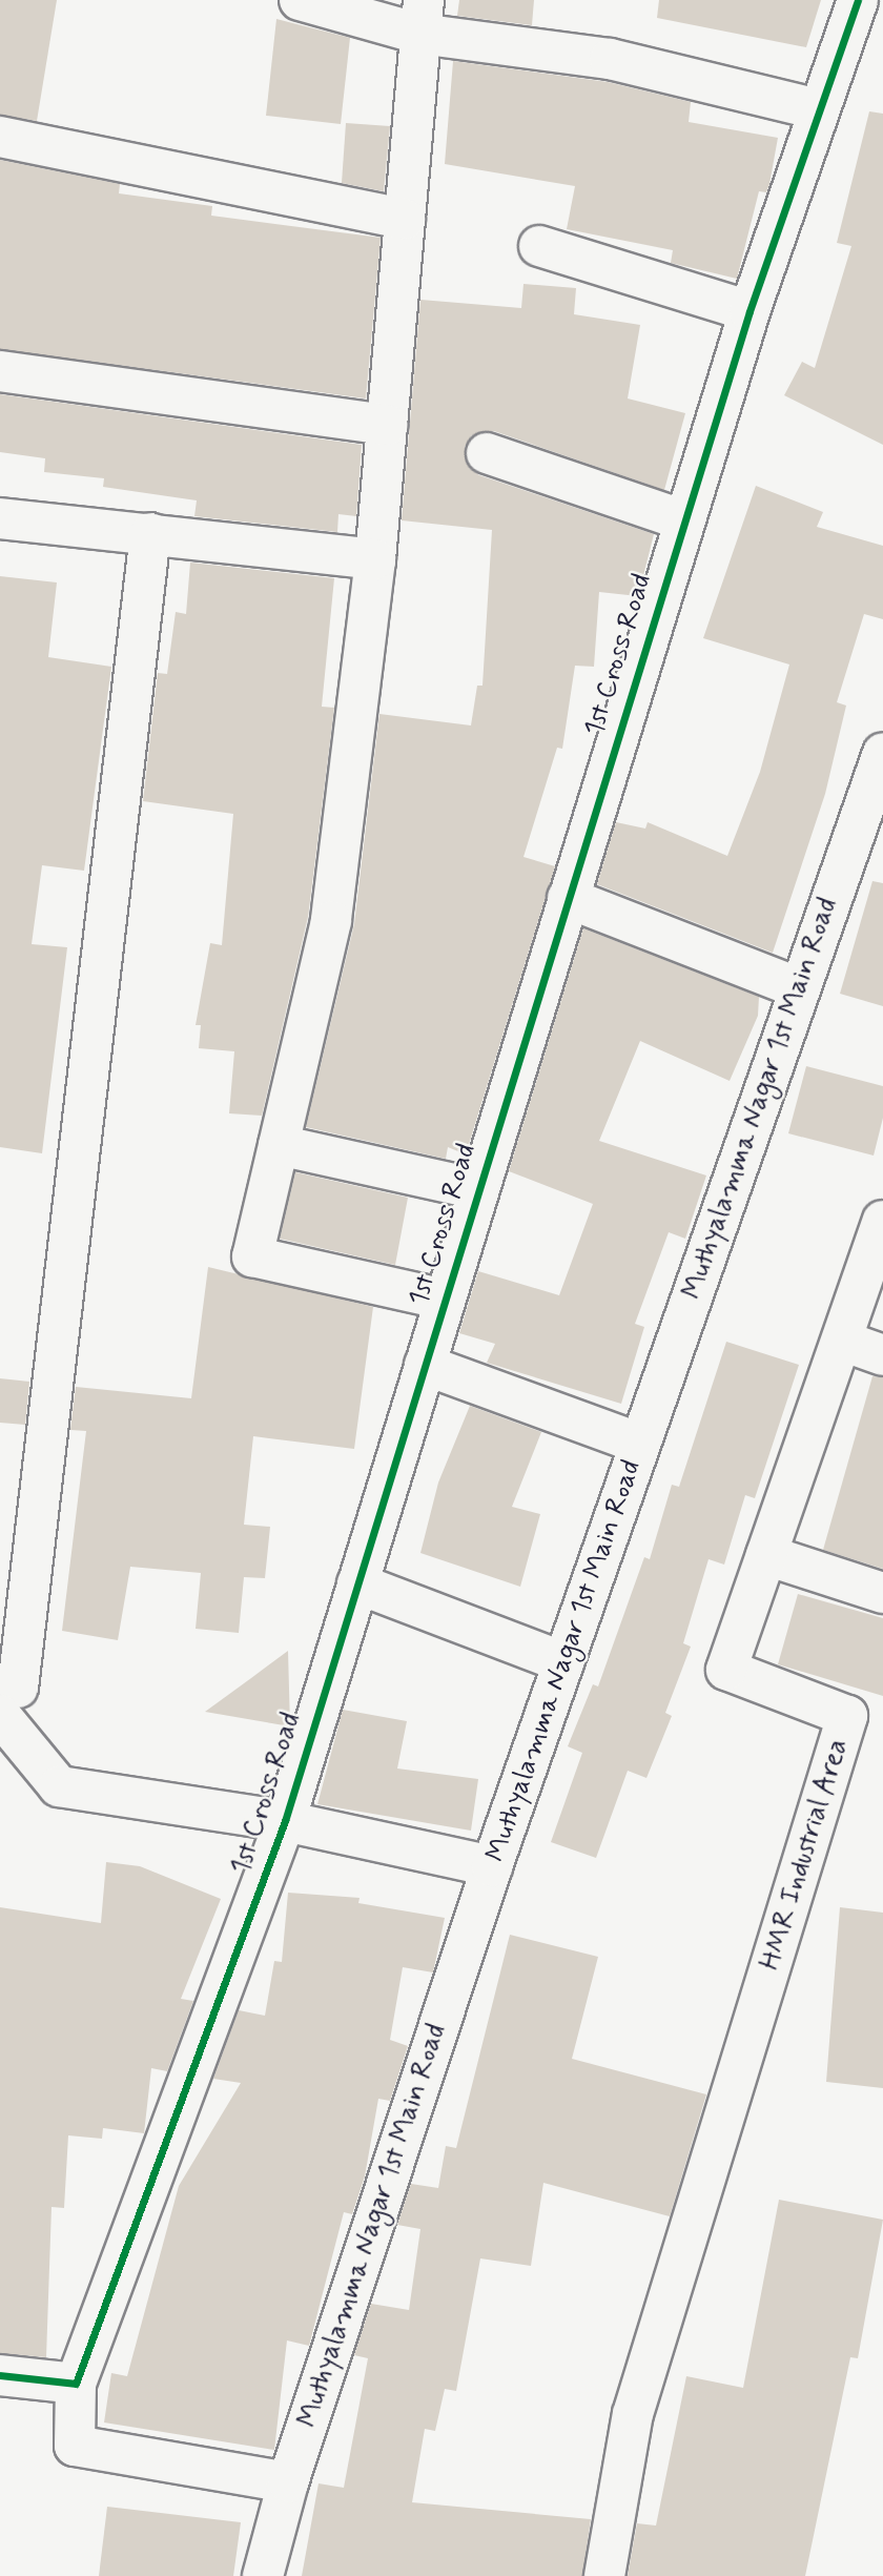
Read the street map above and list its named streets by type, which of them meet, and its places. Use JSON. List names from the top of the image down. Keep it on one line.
{"streets":{"street":["1st Cross Road","Muthyalamma Nagar 1st Main Road","HMR Industrial Area"]},"crossings":[["1st Cross Road","Muthyalamma Nagar 1st Main Road"]]}
